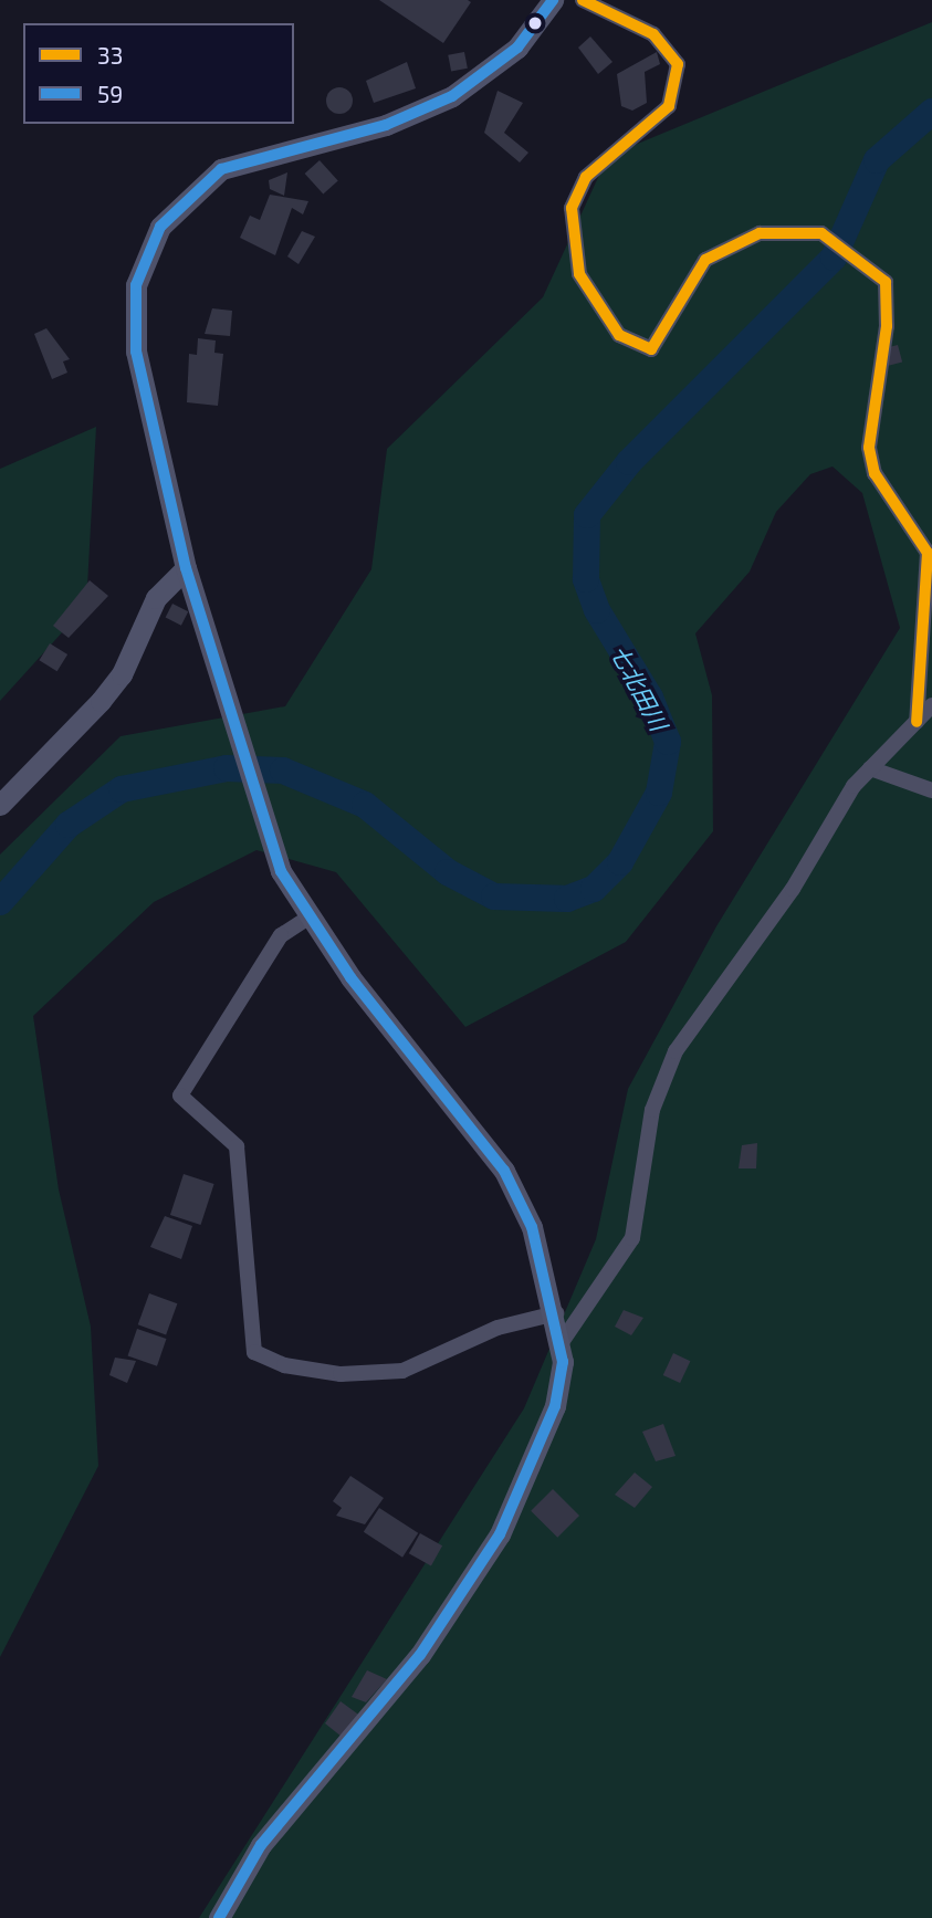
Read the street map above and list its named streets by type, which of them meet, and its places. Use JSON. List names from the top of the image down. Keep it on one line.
{"water":["七北田川"],"lines":["transit line 33","transit line 59"],"legend":["33","59"]}
